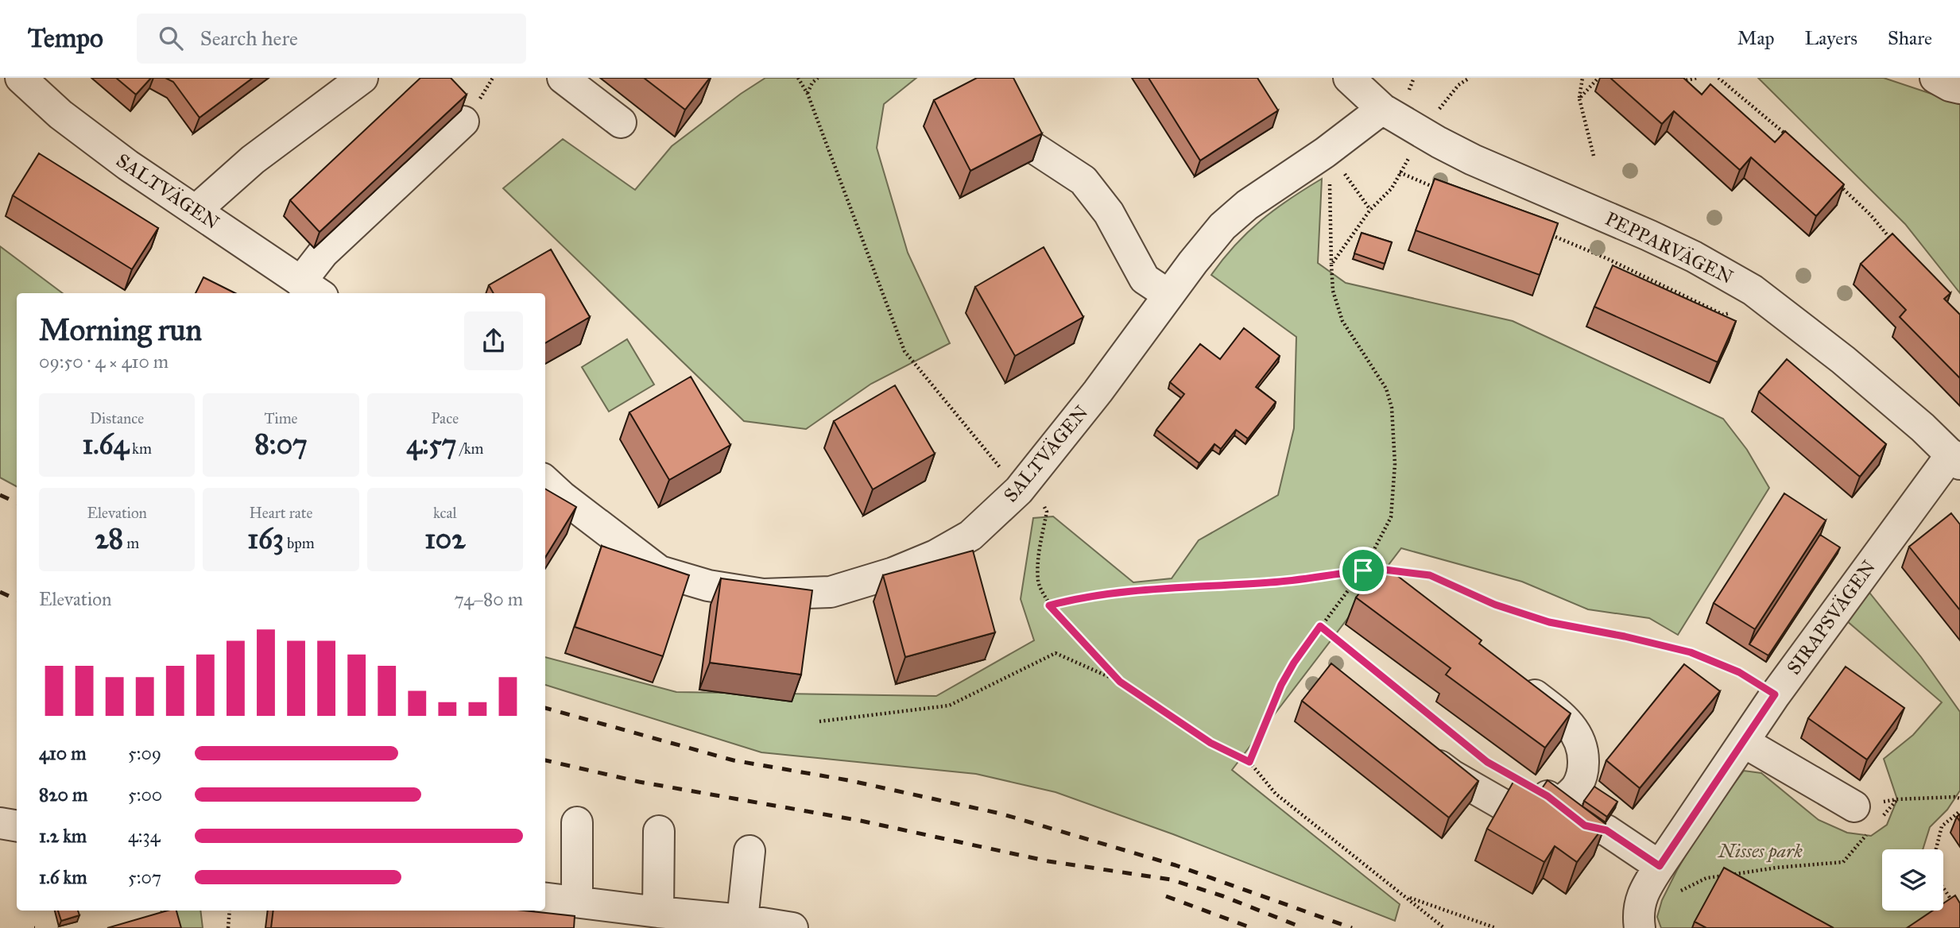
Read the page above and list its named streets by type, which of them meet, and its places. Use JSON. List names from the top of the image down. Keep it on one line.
{"streets":{"street":["SALTVÄGEN","PEPPARVÄGEN","SIRAPSVÄGEN"]},"crossings":[["SALTVÄGEN","PEPPARVÄGEN"],["PEPPARVÄGEN","SIRAPSVÄGEN"]],"parks":["Nisses park"],"page":{"header":"Tempo","search":"Search here","nav":["Map","Layers","Share"],"heading":["Morning run","09:50 · 4 × 410 m"],"stats":[["Distance","1.64 km"],["Time","8:07"],["Pace","4:57 /km"],["Elevation","28 m"],["Heart rate","163 bpm"],["kcal","102"]],"chart":["Elevation","74–80 m"],"list":[{"name":"410 m","note":"5:09"},{"name":"820 m","note":"5:00"},{"name":"1.2 km","note":"4:34"},{"name":"1.6 km","note":"5:07"}]}}
